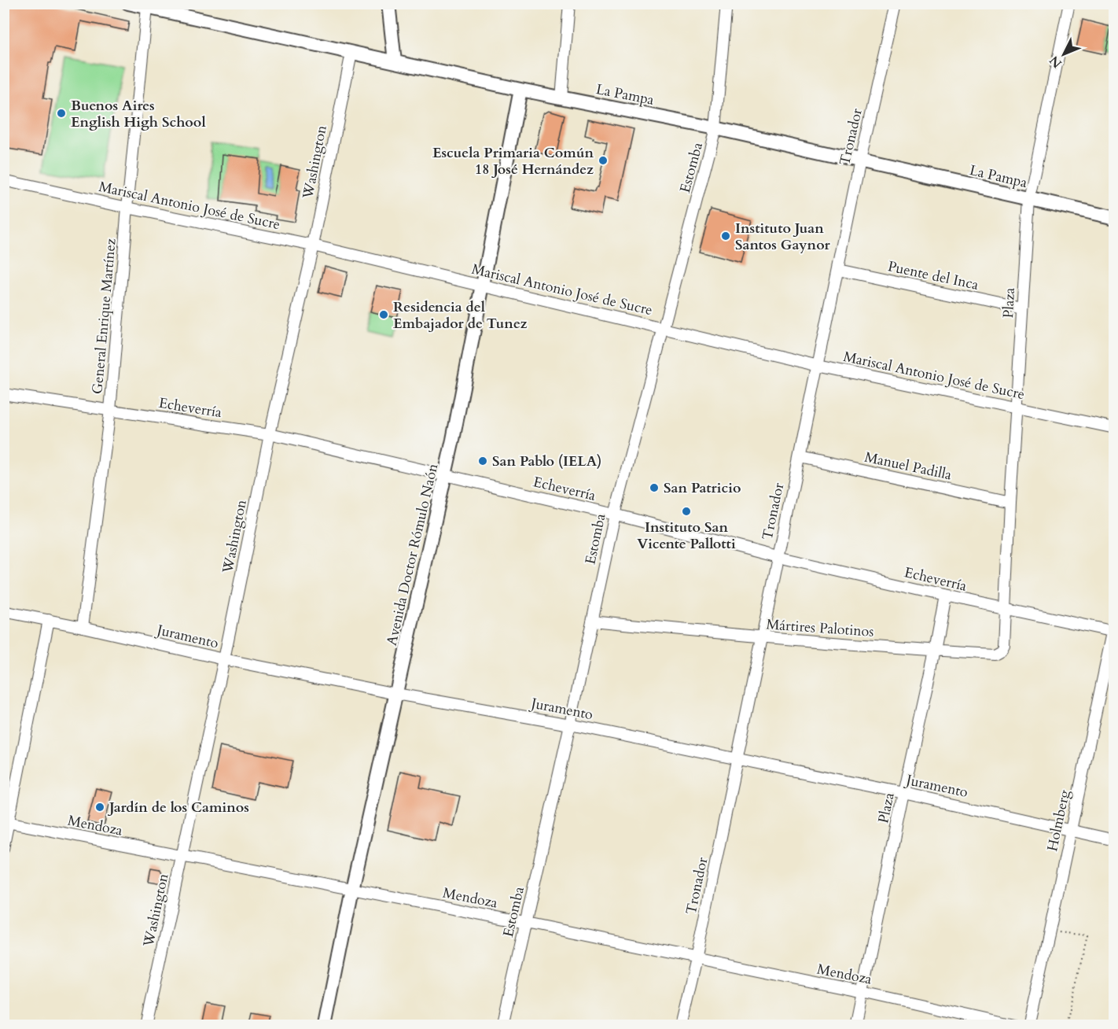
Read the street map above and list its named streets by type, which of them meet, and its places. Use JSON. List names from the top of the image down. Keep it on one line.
{"streets":{"street":["La Pampa","Tronador","Washington","Estomba","Mariscal Antonio José de Sucre","Puente del Inca","Plaza","General Enrique Martínez","Echeverría","Manuel Padilla","Avenida Doctor Rómulo Naón","Mártires Palotinos","Juramento","Holmberg","Mendoza"]},"crossings":[["La Pampa","Tronador"],["La Pampa","Washington"],["La Pampa","Estomba"],["La Pampa","Plaza"],["La Pampa","General Enrique Martínez"],["La Pampa","Avenida Doctor Rómulo Naón"],["Tronador","Mariscal Antonio José de Sucre"],["Tronador","Puente del Inca"],["Tronador","Echeverría"],["Tronador","Manuel Padilla"],["Tronador","Mártires Palotinos"],["Tronador","Juramento"],["Tronador","Mendoza"],["Washington","Mariscal Antonio José de Sucre"],["Washington","Echeverría"],["Washington","Juramento"],["Washington","Mendoza"],["Estomba","Mariscal Antonio José de Sucre"],["Estomba","Echeverría"],["Estomba","Mártires Palotinos"],["Estomba","Juramento"],["Estomba","Mendoza"],["Mariscal Antonio José de Sucre","Plaza"],["Mariscal Antonio José de Sucre","General Enrique Martínez"],["Mariscal Antonio José de Sucre","Avenida Doctor Rómulo Naón"],["Puente del Inca","Plaza"],["Plaza","Echeverría"],["Plaza","Manuel Padilla"],["Plaza","Mártires Palotinos"],["Plaza","Juramento"],["Plaza","Mendoza"],["General Enrique Martínez","Echeverría"],["General Enrique Martínez","Juramento"],["Echeverría","Avenida Doctor Rómulo Naón"],["Echeverría","Mártires Palotinos"],["Echeverría","Holmberg"],["Avenida Doctor Rómulo Naón","Juramento"],["Avenida Doctor Rómulo Naón","Mendoza"],["Juramento","Holmberg"]],"places":["Buenos Aires English High School","Escuela Primaria Común 18 José Hernández","Instituto Juan Santos Gaynor","Residencia del Embajador de Tunez","San Pablo (IELA)","San Patricio","Instituto San Vicente Pallotti","Jardín de los Caminos"],"north":"bottom left"}
